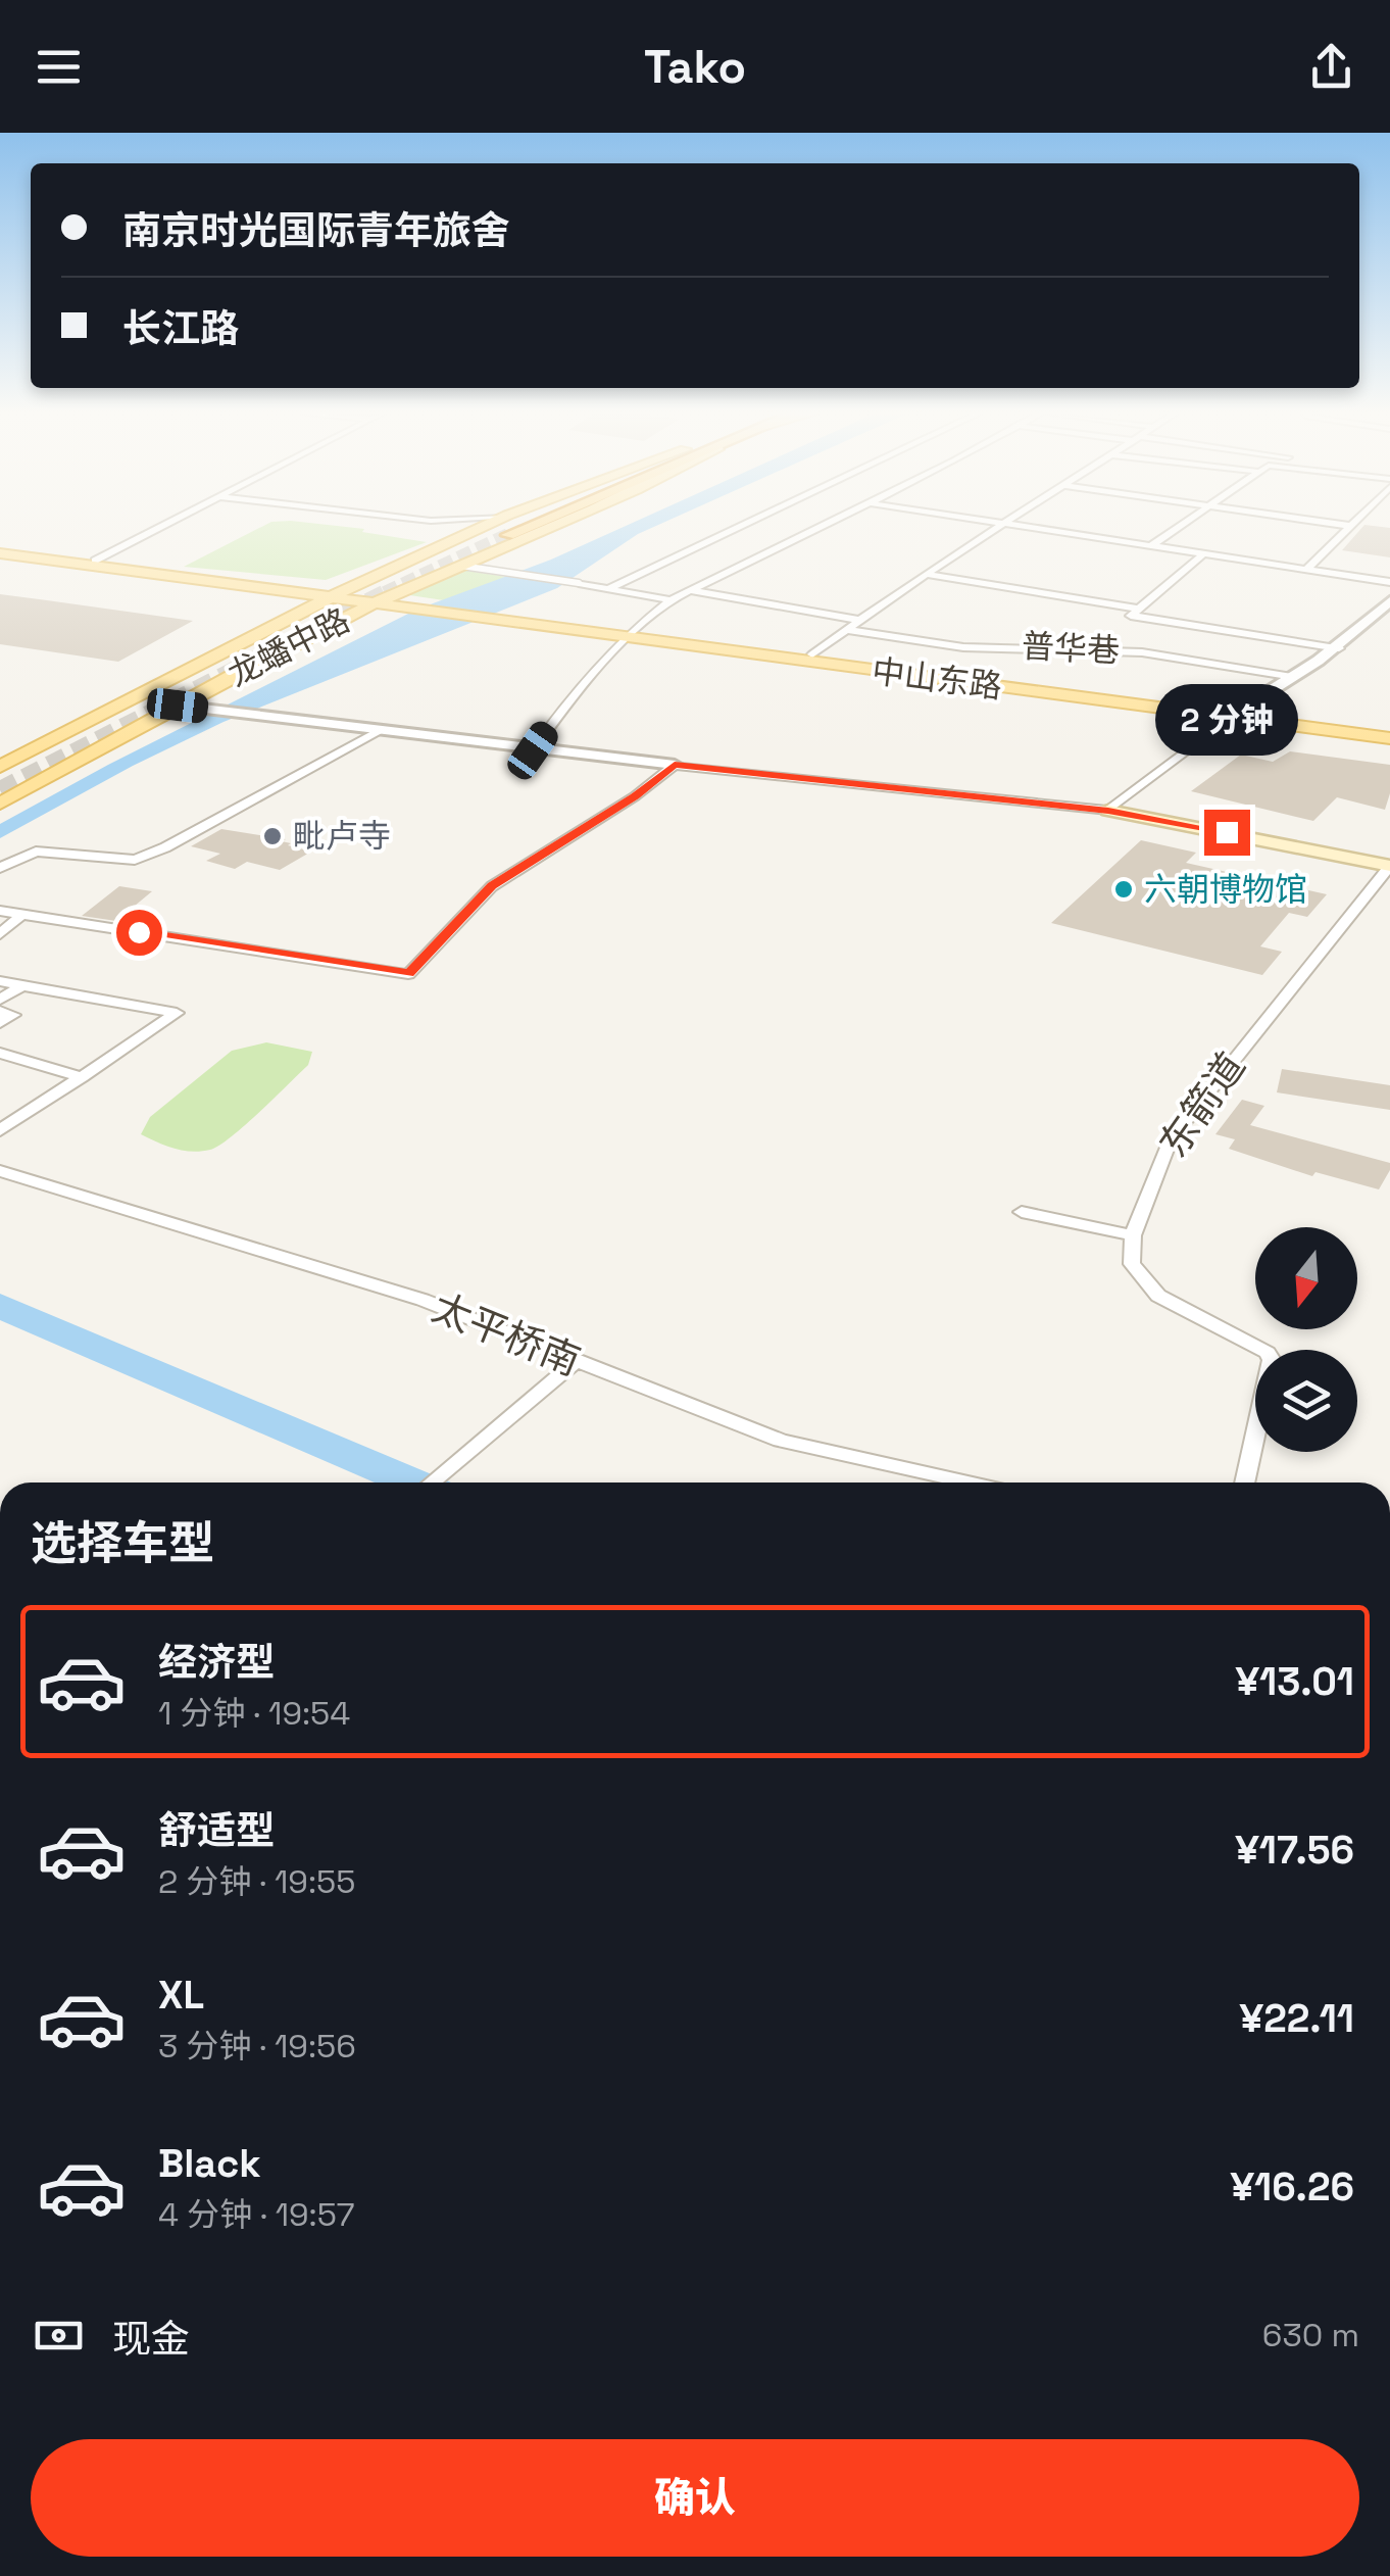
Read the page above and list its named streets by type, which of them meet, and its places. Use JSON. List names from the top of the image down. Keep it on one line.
{"streets":{"main road":["龙蟠中路","中山东路"],"street":["普华巷","东箭道","太平桥南"]},"crossings":[["龙蟠中路","中山东路"]],"places":["毗卢寺","六朝博物馆"],"north":"bottom","page":{"header":"Tako","banner":["南京时光国际青年旅舍","长江路"],"bubble":"2 分钟","heading":"选择车型","list":[{"name":"经济型","note":"1 分钟 · 19:54","value":"¥13.01"},{"name":"舒适型","note":"2 分钟 · 19:55","value":"¥17.56"},{"name":"XL","note":"3 分钟 · 19:56","value":"¥22.11"},{"name":"Black","note":"4 分钟 · 19:57","value":"¥16.26"}],"pay":["现金","630 m"],"buttons":"确认"}}
